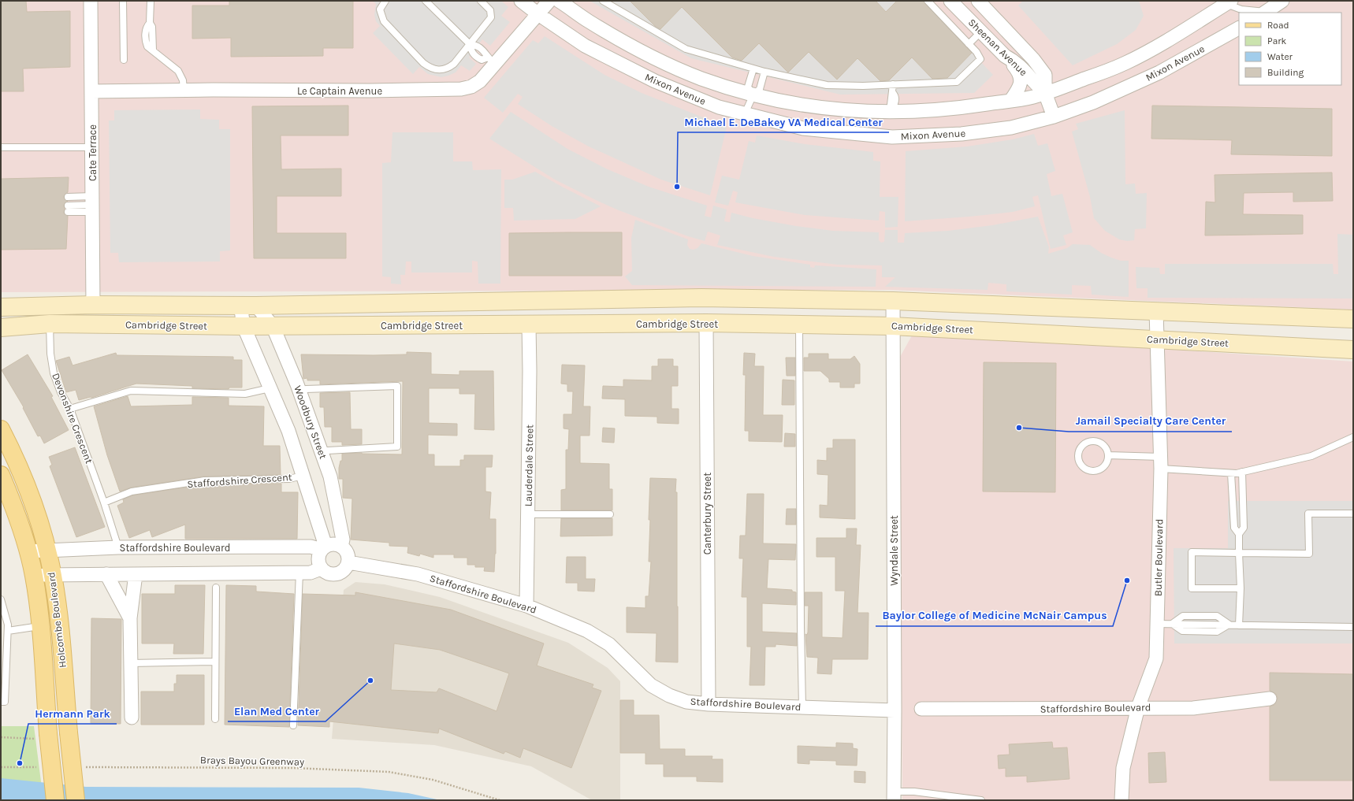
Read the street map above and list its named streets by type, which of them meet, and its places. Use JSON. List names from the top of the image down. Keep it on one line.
{"streets":{"main road":["Holcombe Boulevard"],"street":["Sheenan Avenue","Mixon Avenue","Le Captain Avenue","Cate Terrace","Cambridge Street","Woodbury Street","Lauderdale Street","Canterbury Street","Staffordshire Boulevard","Wyndale Street","Butler Boulevard"],"lane":["Devonshire Crescent","Staffordshire Crescent"],"path":["Brays Bayou Greenway"]},"crossings":[["Sheenan Avenue","Mixon Avenue"],["Mixon Avenue","Le Captain Avenue"],["Le Captain Avenue","Cate Terrace"],["Cate Terrace","Cambridge Street"],["Cambridge Street","Devonshire Crescent"],["Cambridge Street","Woodbury Street"],["Cambridge Street","Lauderdale Street"],["Cambridge Street","Canterbury Street"],["Cambridge Street","Wyndale Street"],["Cambridge Street","Butler Boulevard"],["Devonshire Crescent","Staffordshire Crescent"],["Devonshire Crescent","Staffordshire Boulevard"],["Woodbury Street","Staffordshire Boulevard"],["Lauderdale Street","Staffordshire Boulevard"],["Canterbury Street","Staffordshire Boulevard"],["Staffordshire Boulevard","Wyndale Street"],["Staffordshire Boulevard","Butler Boulevard"],["Staffordshire Boulevard","Holcombe Boulevard"]],"places":["Michael E. DeBakey VA Medical Center","Jamail Specialty Care Center","Baylor College of Medicine McNair Campus","Elan Med Center","Hermann Park"],"legend":["Road","Park","Water","Building"]}
